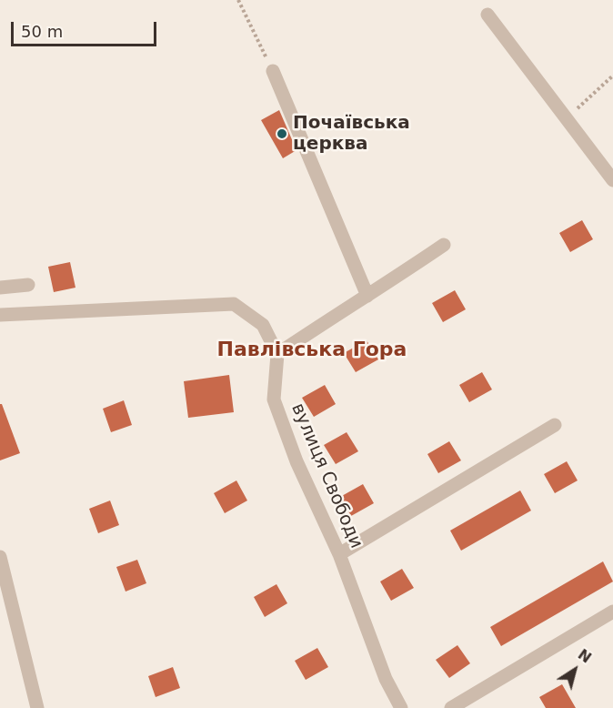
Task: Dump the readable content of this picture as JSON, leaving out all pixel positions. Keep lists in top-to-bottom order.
{
  "streets": {
    "street": ["вулиця Свободи"]
  },
  "districts": ["Павлівська Гора"],
  "places": ["Почаївська церква"],
  "scale_bar": "50 m",
  "north": "top right"
}
